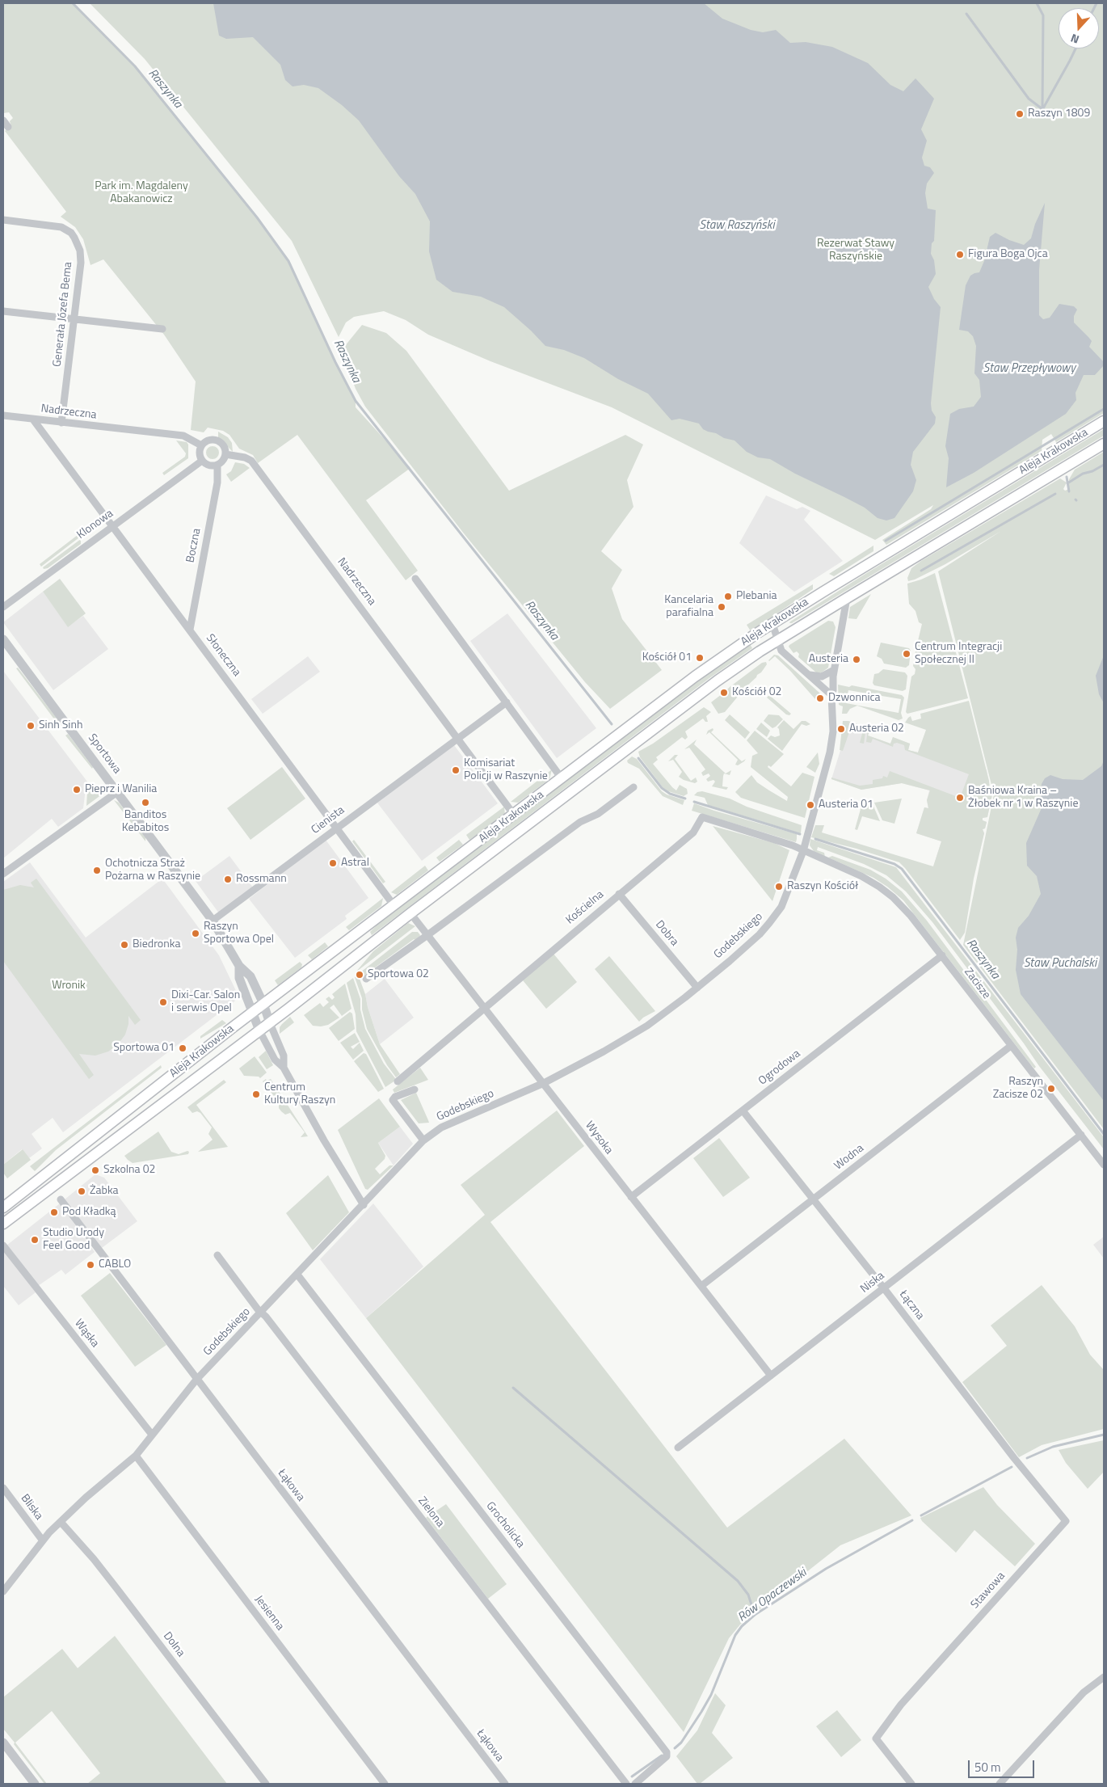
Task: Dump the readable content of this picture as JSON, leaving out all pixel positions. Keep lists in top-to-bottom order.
{
  "streets": {
    "main road": ["Aleja Krakowska"],
    "street": [
      "Generała Józefa Bema",
      "Nadrzeczna",
      "Klonowa",
      "Boczna",
      "Słoneczna",
      "Sportowa",
      "Cienista",
      "Kościelna",
      "Dobra",
      "Godebskiego",
      "Zacisze",
      "Ogrodowa",
      "Wysoka",
      "Wodna",
      "Niska",
      "Łączna",
      "Wąska",
      "Łąkowa",
      "Bliska",
      "Zielona",
      "Grocholicka",
      "Stawowa",
      "Jesienna",
      "Dolna"
    ]
  },
  "crossings": [
    ["Generała Józefa Bema", "Nadrzeczna"],
    ["Nadrzeczna", "Aleja Krakowska"],
    ["Nadrzeczna", "Klonowa"],
    ["Nadrzeczna", "Boczna"],
    ["Nadrzeczna", "Słoneczna"],
    ["Nadrzeczna", "Cienista"],
    ["Aleja Krakowska", "Słoneczna"],
    ["Aleja Krakowska", "Sportowa"],
    ["Aleja Krakowska", "Godebskiego"],
    ["Aleja Krakowska", "Wysoka"],
    ["Klonowa", "Boczna"],
    ["Klonowa", "Słoneczna"],
    ["Boczna", "Słoneczna"],
    ["Słoneczna", "Cienista"],
    ["Sportowa", "Cienista"],
    ["Kościelna", "Dobra"],
    ["Kościelna", "Godebskiego"],
    ["Kościelna", "Zacisze"],
    ["Kościelna", "Wysoka"],
    ["Dobra", "Godebskiego"],
    ["Godebskiego", "Zacisze"],
    ["Godebskiego", "Wysoka"],
    ["Godebskiego", "Wąska"],
    ["Godebskiego", "Łąkowa"],
    ["Godebskiego", "Bliska"],
    ["Godebskiego", "Zielona"],
    ["Godebskiego", "Grocholicka"],
    ["Godebskiego", "Jesienna"],
    ["Godebskiego", "Dolna"],
    ["Zacisze", "Ogrodowa"],
    ["Zacisze", "Wodna"],
    ["Zacisze", "Niska"],
    ["Ogrodowa", "Wysoka"],
    ["Ogrodowa", "Łączna"],
    ["Wysoka", "Wodna"],
    ["Wysoka", "Niska"],
    ["Wodna", "Łączna"],
    ["Niska", "Łączna"],
    ["Łączna", "Stawowa"]
  ],
  "water": [
    "Raszynka",
    "Staw Raszyński",
    "Staw Przepływowy",
    "Staw Puchalski",
    "Rów Opaczewski"
  ],
  "parks": ["Park im. Magdaleny Abakanowicz", "Rezerwat Stawy Raszyńskie", "Wronik"],
  "places": [
    "Raszyn 1809",
    "Figura Boga Ojca",
    "Plebania",
    "Kancelaria parafialna",
    "Centrum Integracji Społecznej II",
    "Kościół 01",
    "Austeria",
    "Kościół 02",
    "Dzwonnica",
    "Sinh Sinh",
    "Austeria 02",
    "Komisariat Policji w Raszynie",
    "Pieprz i Wanilia",
    "Baśniowa Kraina – Żłobek nr 1 w Raszynie",
    "Banditos Kebabitos",
    "Austeria 01",
    "Astral",
    "Ochotnicza Straż Pożarna w Raszynie",
    "Rossmann",
    "Raszyn Kościół",
    "Raszyn Sportowa Opel",
    "Biedronka",
    "Sportowa 02",
    "Dixi-Car. Salon i serwis Opel",
    "Sportowa 01",
    "Raszyn Zacisze 02",
    "Centrum Kultury Raszyn",
    "Szkolna 02",
    "Żabka",
    "Pod Kładką",
    "Studio Urody Feel Good",
    "CABLO"
  ],
  "scale_bar": "50 m",
  "north": "bottom"
}
